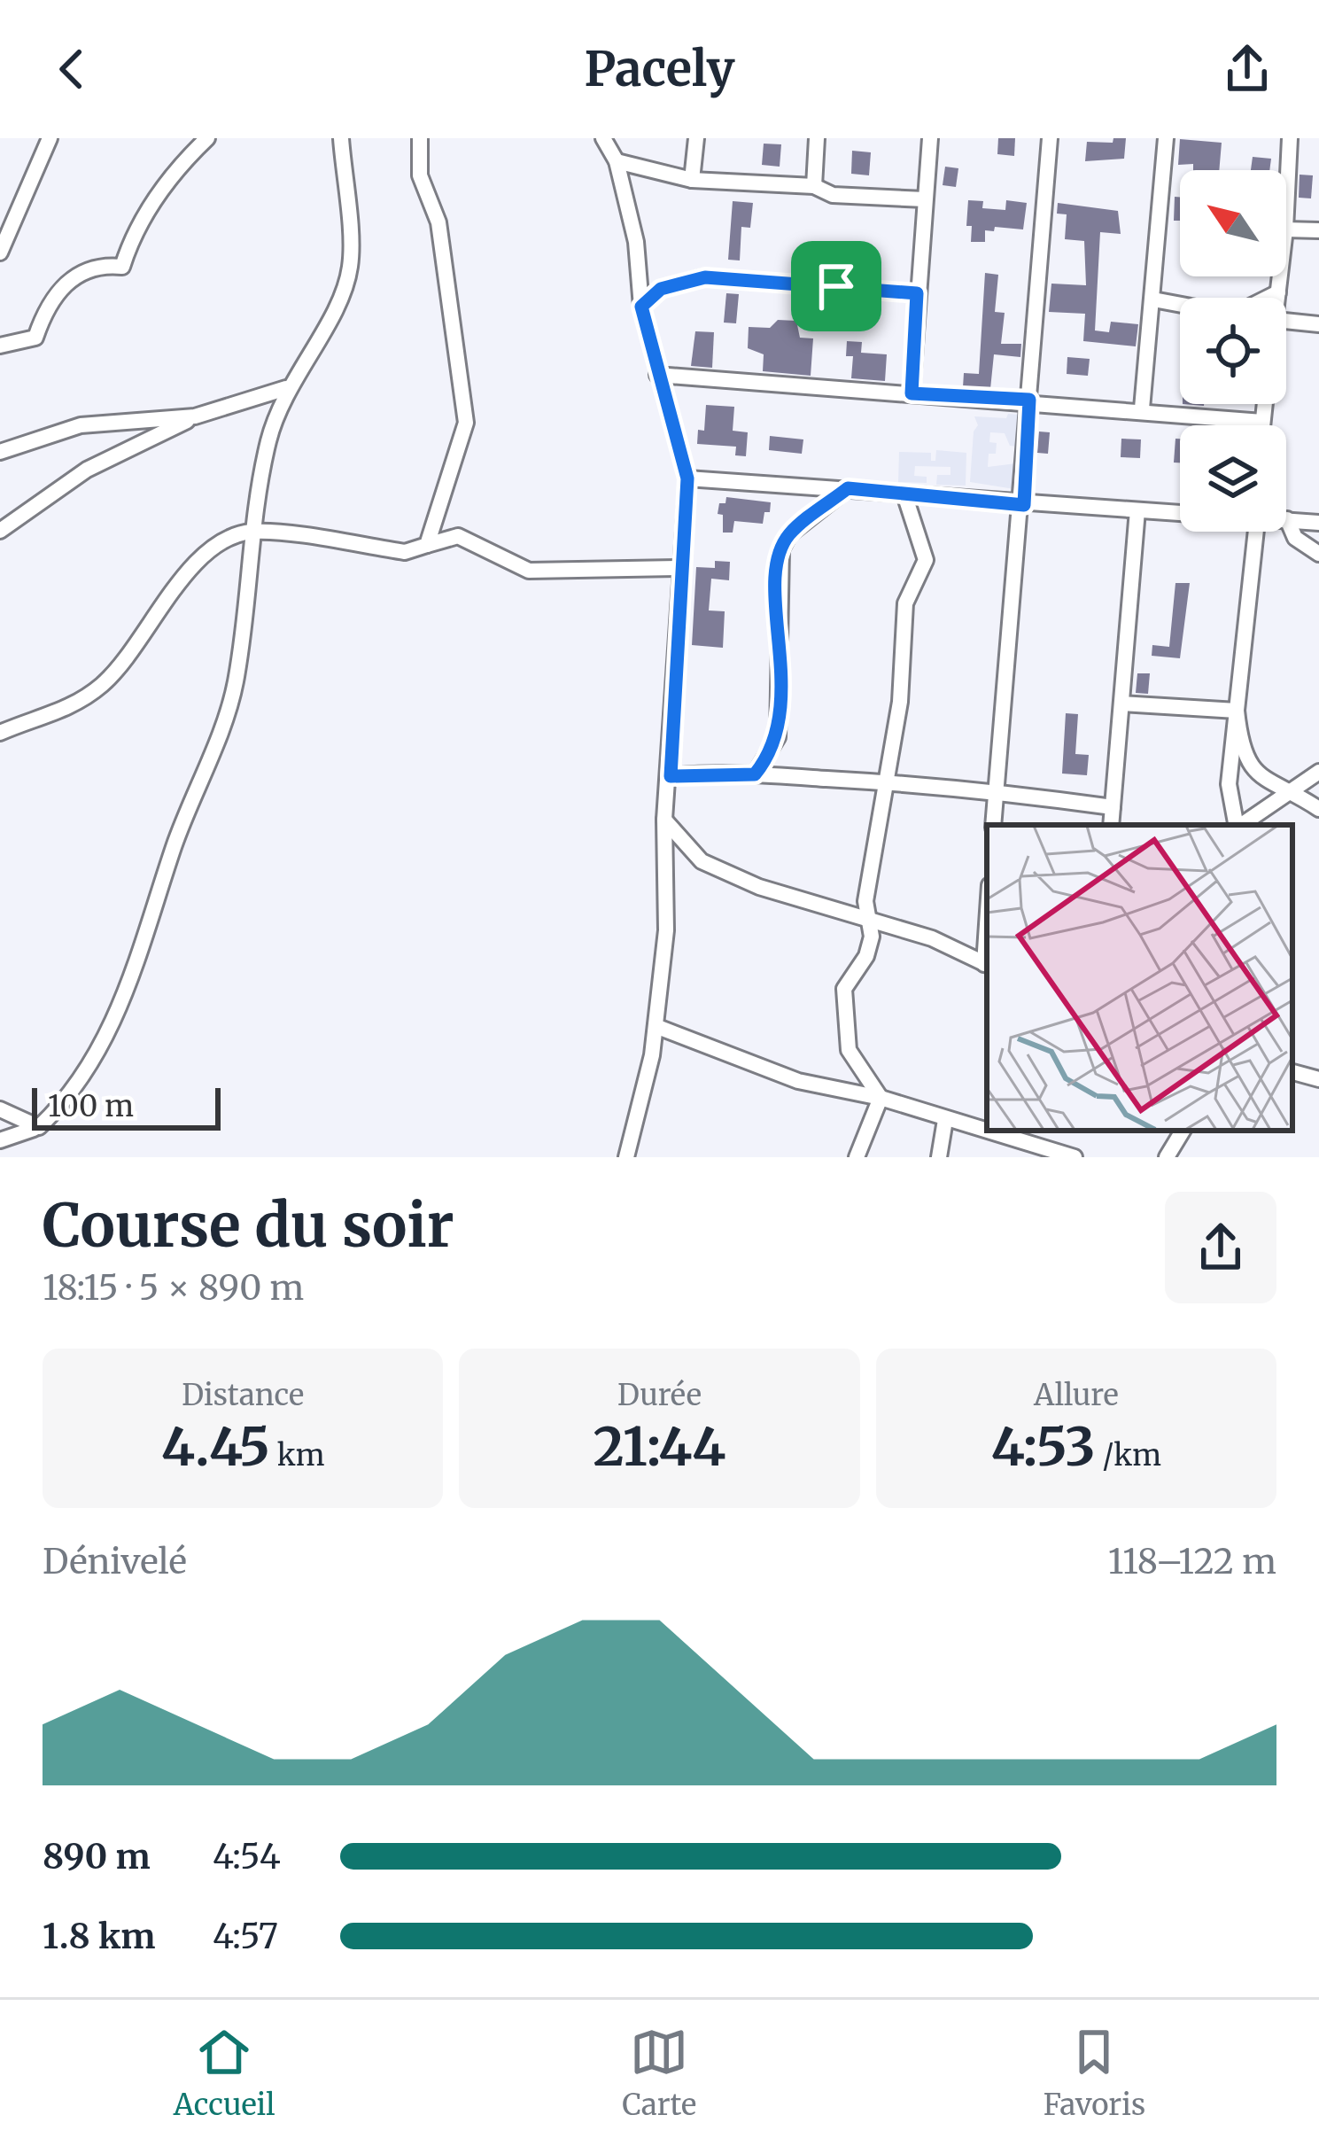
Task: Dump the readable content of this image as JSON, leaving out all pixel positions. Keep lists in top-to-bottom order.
{
  "scale_bar": "100 m",
  "north": "top left",
  "page": {
    "header": "Pacely",
    "scale": "100 m",
    "heading": ["Course du soir", "18:15 · 5 × 890 m"],
    "stats": [
      ["Distance", "4.45 km"],
      ["Durée", "21:44"],
      ["Allure", "4:53 /km"]
    ],
    "chart": ["Dénivelé", "118–122 m"],
    "list": [
      {
        "name": "890 m",
        "note": "4:54"
      },
      {
        "name": "1.8 km",
        "note": "4:57"
      }
    ],
    "tabs": ["Accueil", "Carte", "Favoris"]
  }
}
